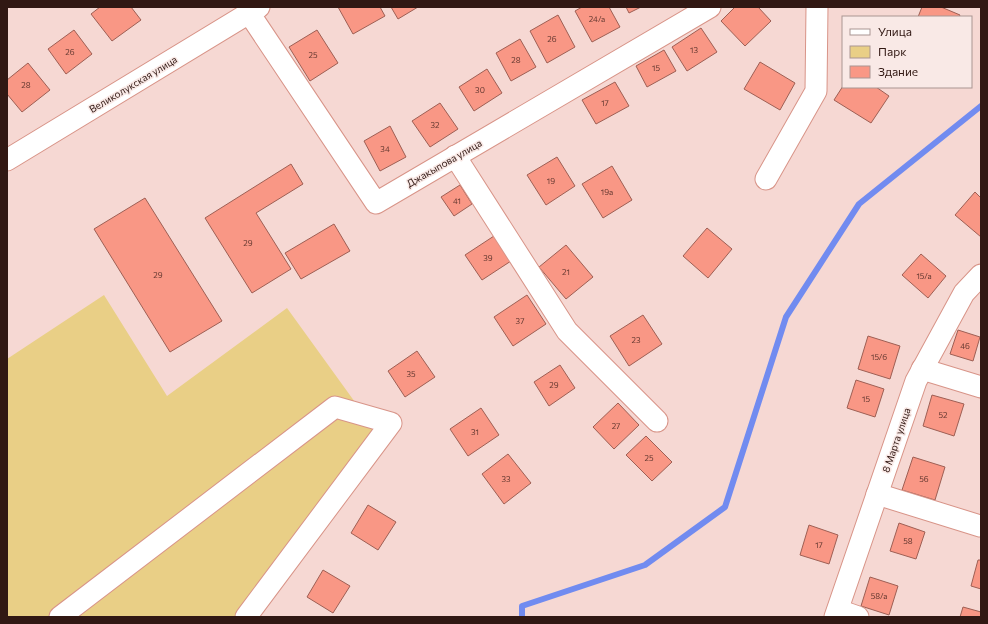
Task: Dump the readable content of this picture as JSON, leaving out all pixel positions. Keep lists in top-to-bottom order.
{
  "streets": {
    "street": ["Великолукская улица", "Джакыпова улица", "8 Марта улица"]
  },
  "crossings": [
    ["Великолукская улица", "Джакыпова улица"]
  ],
  "house_numbers": [
    "24/а",
    "26",
    "13",
    "26",
    "25",
    "28",
    "15",
    "28",
    "30",
    "17",
    "32",
    "34",
    "19",
    "19а",
    "41",
    "29",
    "39",
    "21",
    "29",
    "15/а",
    "37",
    "23",
    "46",
    "15/б",
    "35",
    "29",
    "15",
    "52",
    "27",
    "31",
    "25",
    "33",
    "56",
    "58",
    "17",
    "58/а"
  ],
  "legend": ["Улица", "Парк", "Здание"]
}
